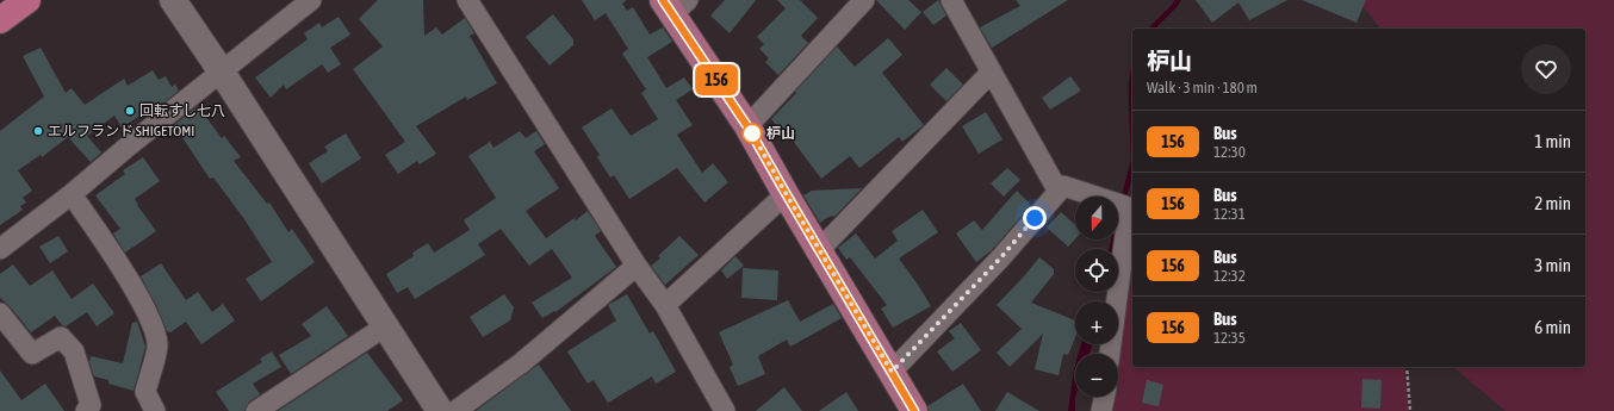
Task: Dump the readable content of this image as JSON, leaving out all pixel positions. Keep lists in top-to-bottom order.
{
  "places": ["回転すし七八", "エルフランド SHIGETOMI", "枦山"],
  "lines": ["bus line 156"],
  "north": "bottom",
  "page": {
    "on_map": "156",
    "heading": ["枦山", "Walk · 3 min · 180 m"],
    "list": [
      {
        "mark": "156",
        "name": "Bus",
        "note": "12:30",
        "value": "1 min"
      },
      {
        "mark": "156",
        "name": "Bus",
        "note": "12:31",
        "value": "2 min"
      },
      {
        "mark": "156",
        "name": "Bus",
        "note": "12:32",
        "value": "3 min"
      },
      {
        "mark": "156",
        "name": "Bus",
        "note": "12:35",
        "value": "6 min"
      }
    ],
    "map_buttons": ["+", "−"]
  }
}
